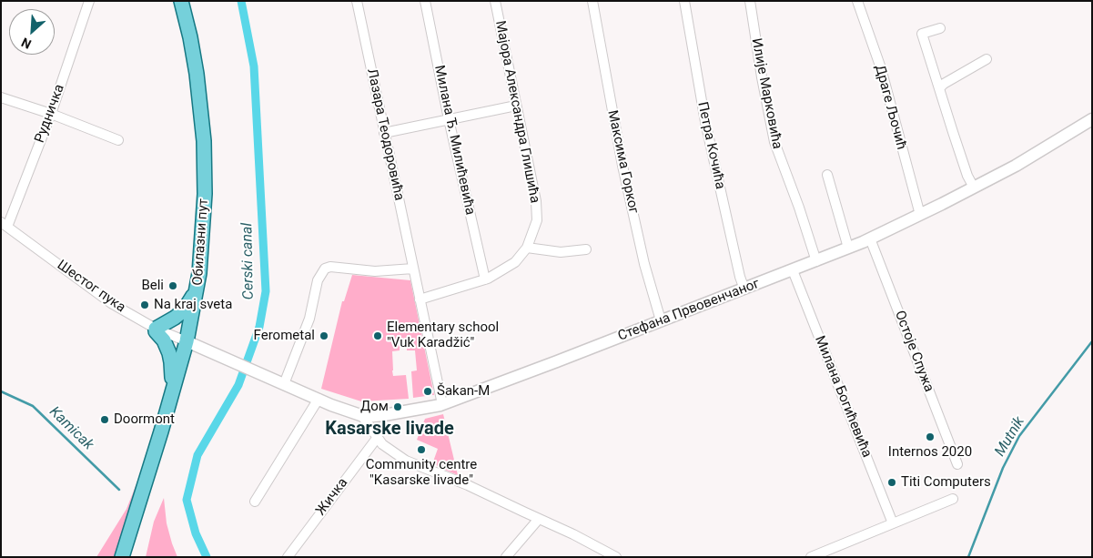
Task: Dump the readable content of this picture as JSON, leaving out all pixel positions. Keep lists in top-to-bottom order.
{
  "streets": {
    "main road": ["Обилазни пут"],
    "street": [
      "Илије Марковића",
      "Драге Љочић",
      "Мајора Александра Глишића",
      "Рудничка",
      "Лазара Теодоровића",
      "Милана Ђ. Милићевића",
      "Петра Кочића",
      "Максима Горког",
      "Шестог пука",
      "Стефана Првовенчаног",
      "Остоје Спужа",
      "Милана Богићевића",
      "Жичка"
    ]
  },
  "crossings": [
    ["Илије Марковића", "Стефана Првовенчаног"],
    ["Драге Љочић", "Стефана Првовенчаног"],
    ["Рудничка", "Шестог пука"],
    ["Лазара Теодоровића", "Стефана Првовенчаног"],
    ["Петра Кочића", "Стефана Првовенчаног"],
    ["Максима Горког", "Стефана Првовенчаног"],
    ["Обилазни пут", "Шестог пука"],
    ["Обилазни пут", "Стефана Првовенчаног"],
    ["Шестог пука", "Стефана Првовенчаног"],
    ["Стефана Првовенчаног", "Остоје Спужа"],
    ["Стефана Првовенчаног", "Милана Богићевића"]
  ],
  "districts": ["Kasarske livade"],
  "water": ["Cerski canal", "Kamicak", "Mutnik"],
  "places": [
    "Beli",
    "Na kraj sveta",
    "Ferometal",
    "Elementary school \"Vuk Karadžić\"",
    "Šakan-M",
    "Дом",
    "Doormont",
    "Internos 2020",
    "Community centre \"Kasarske livade\"",
    "Titi Computers"
  ],
  "north": "bottom left"
}
